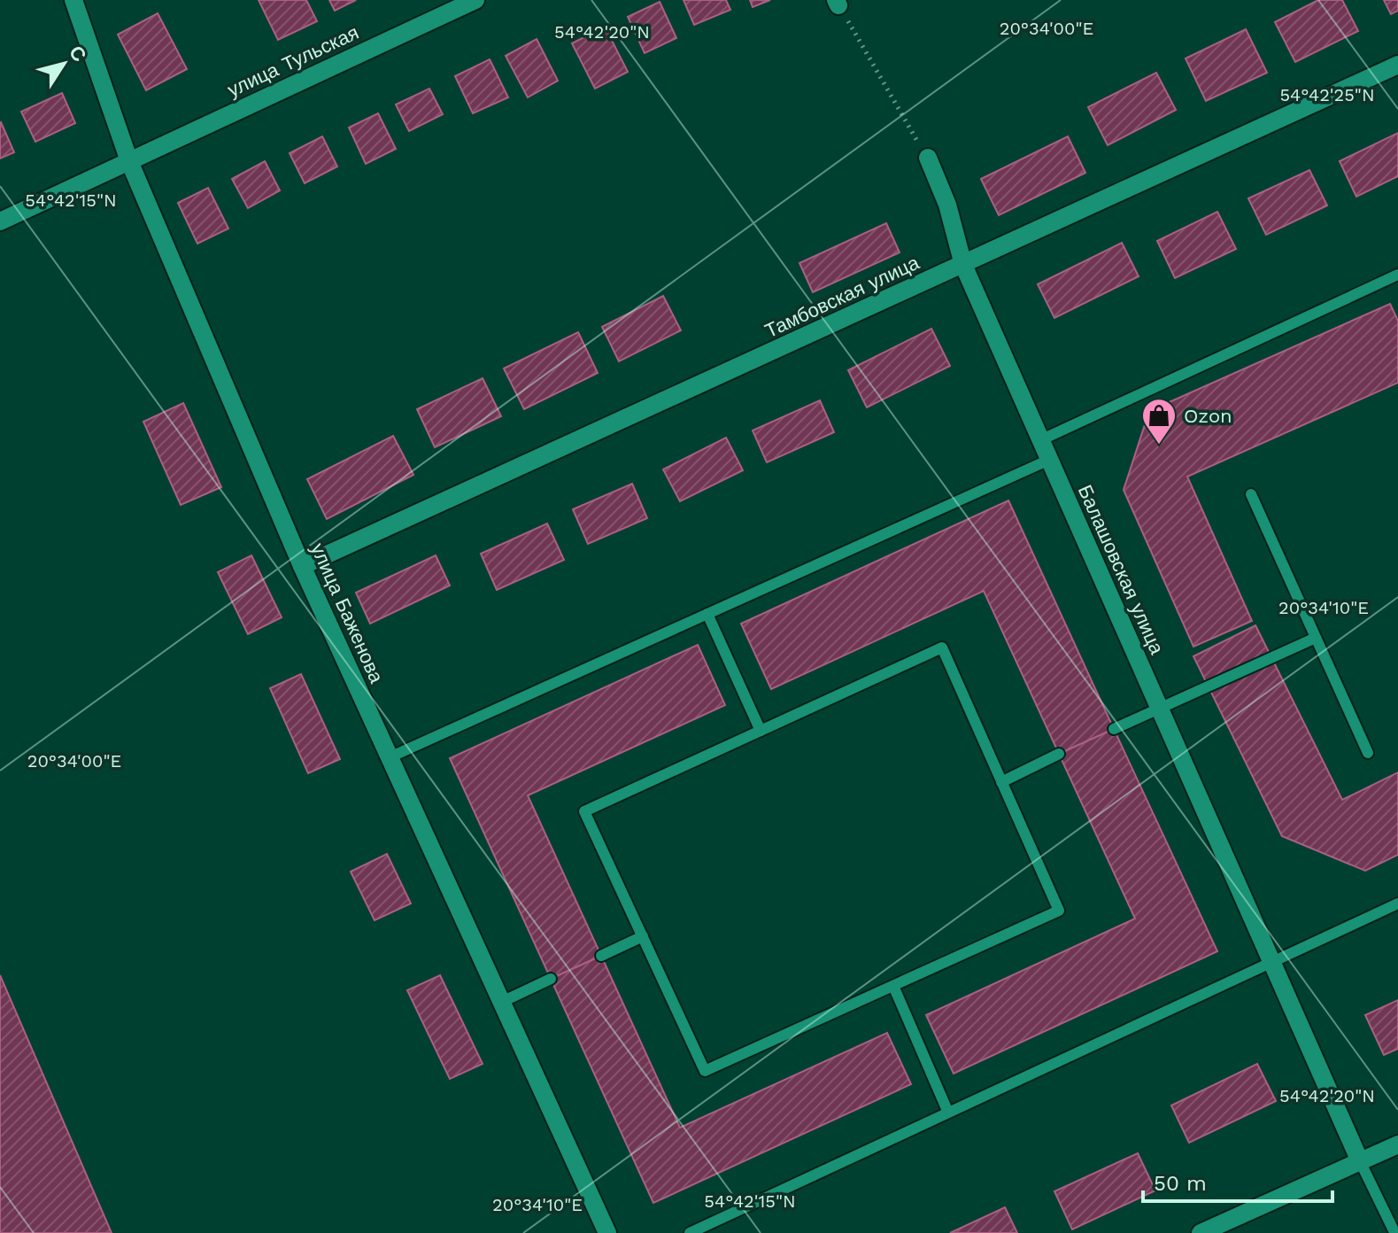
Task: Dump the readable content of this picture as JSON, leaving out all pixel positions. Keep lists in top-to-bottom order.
{
  "streets": {
    "street": [
      "улица Тульская",
      "Тамбовская улица",
      "Балашовская улица",
      "улица Баженова"
    ]
  },
  "crossings": [
    ["улица Тульская", "улица Баженова"],
    ["Тамбовская улица", "Балашовская улица"],
    ["Тамбовская улица", "улица Баженова"]
  ],
  "places": {
    "shop": ["Ozon"]
  },
  "scale_bar": "50 m",
  "north": "top right",
  "coordinates": [
    "20°34'00\"E",
    "54°42'20\"N",
    "54°42'25\"N",
    "54°42'15\"N",
    "20°34'10\"E"
  ]
}
